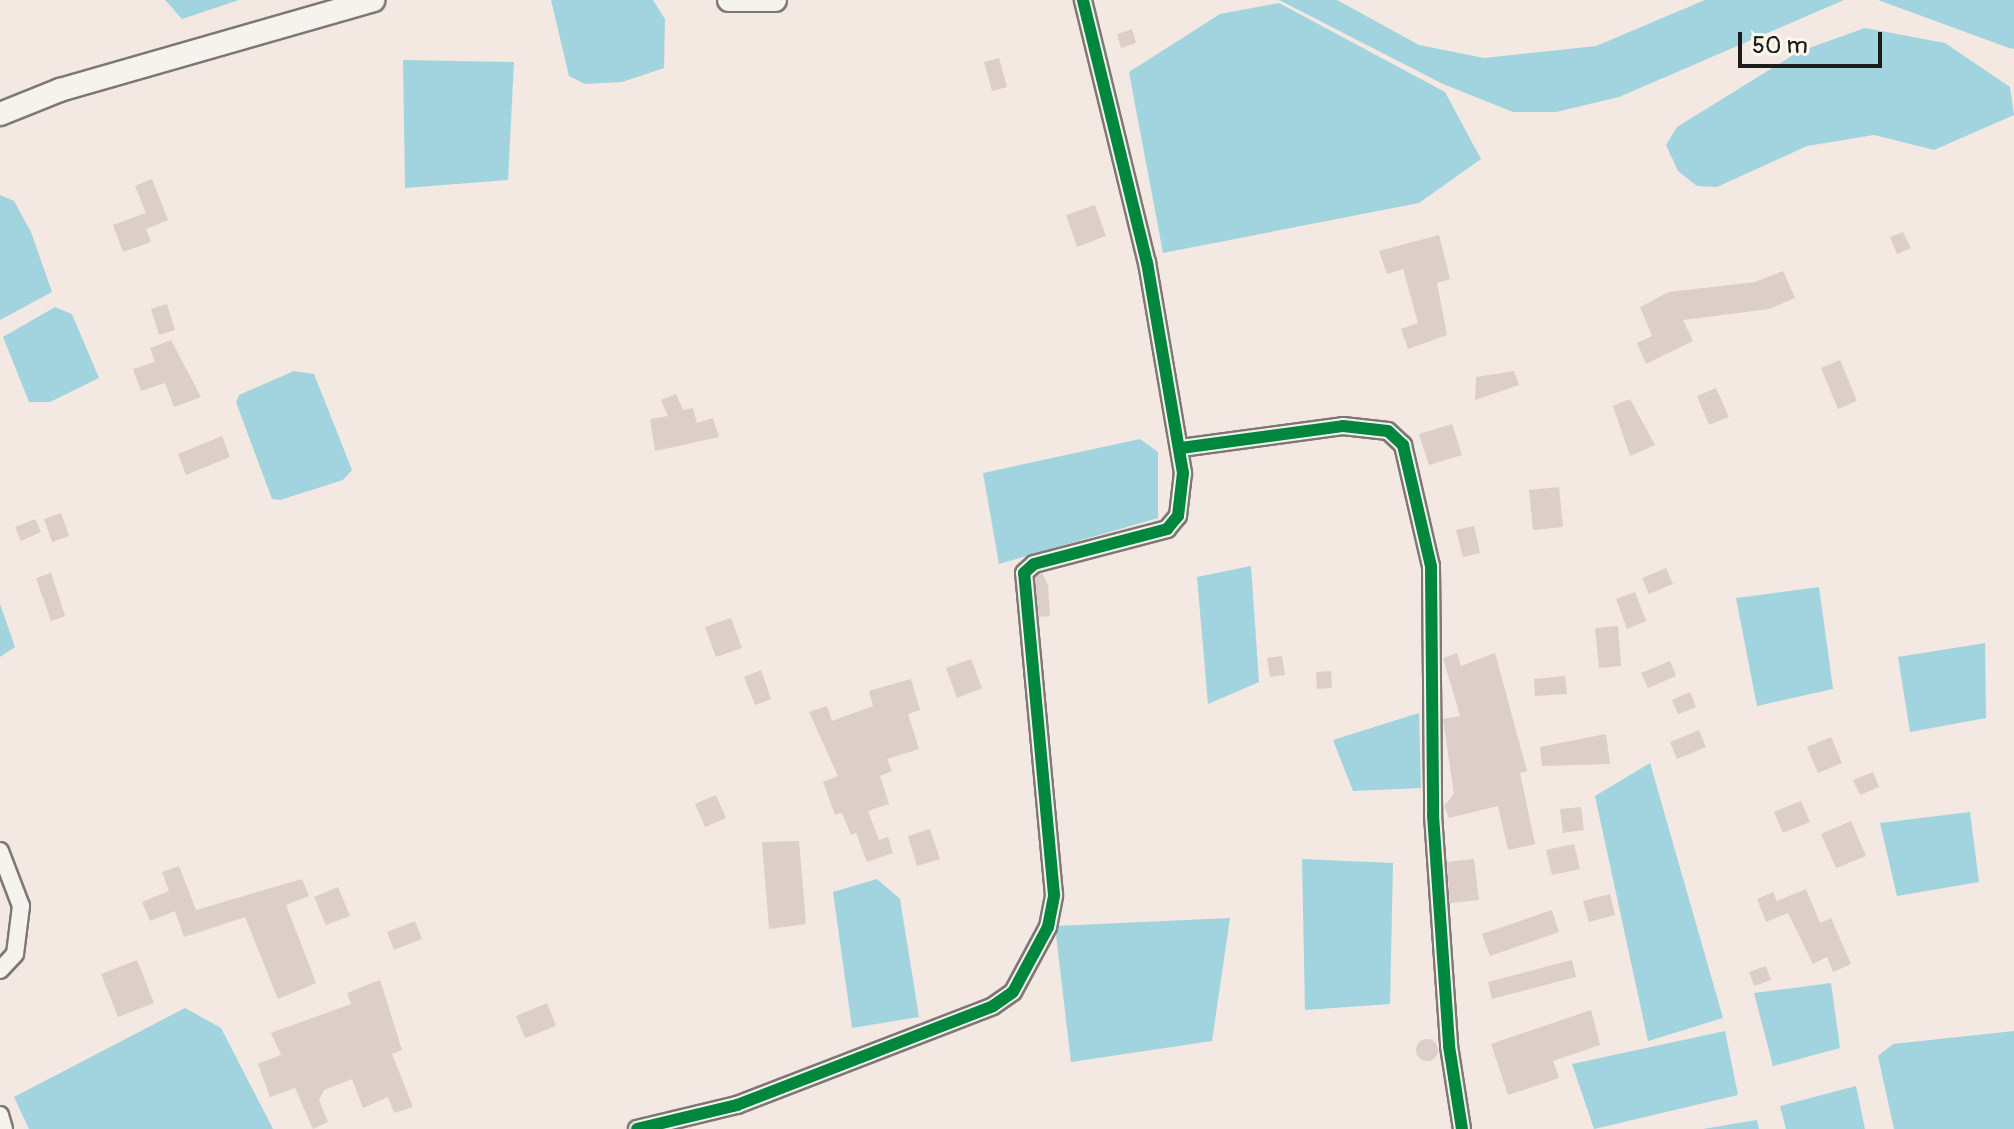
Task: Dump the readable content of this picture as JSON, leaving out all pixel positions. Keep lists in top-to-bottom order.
{
  "scale_bar": "50 m"
}
